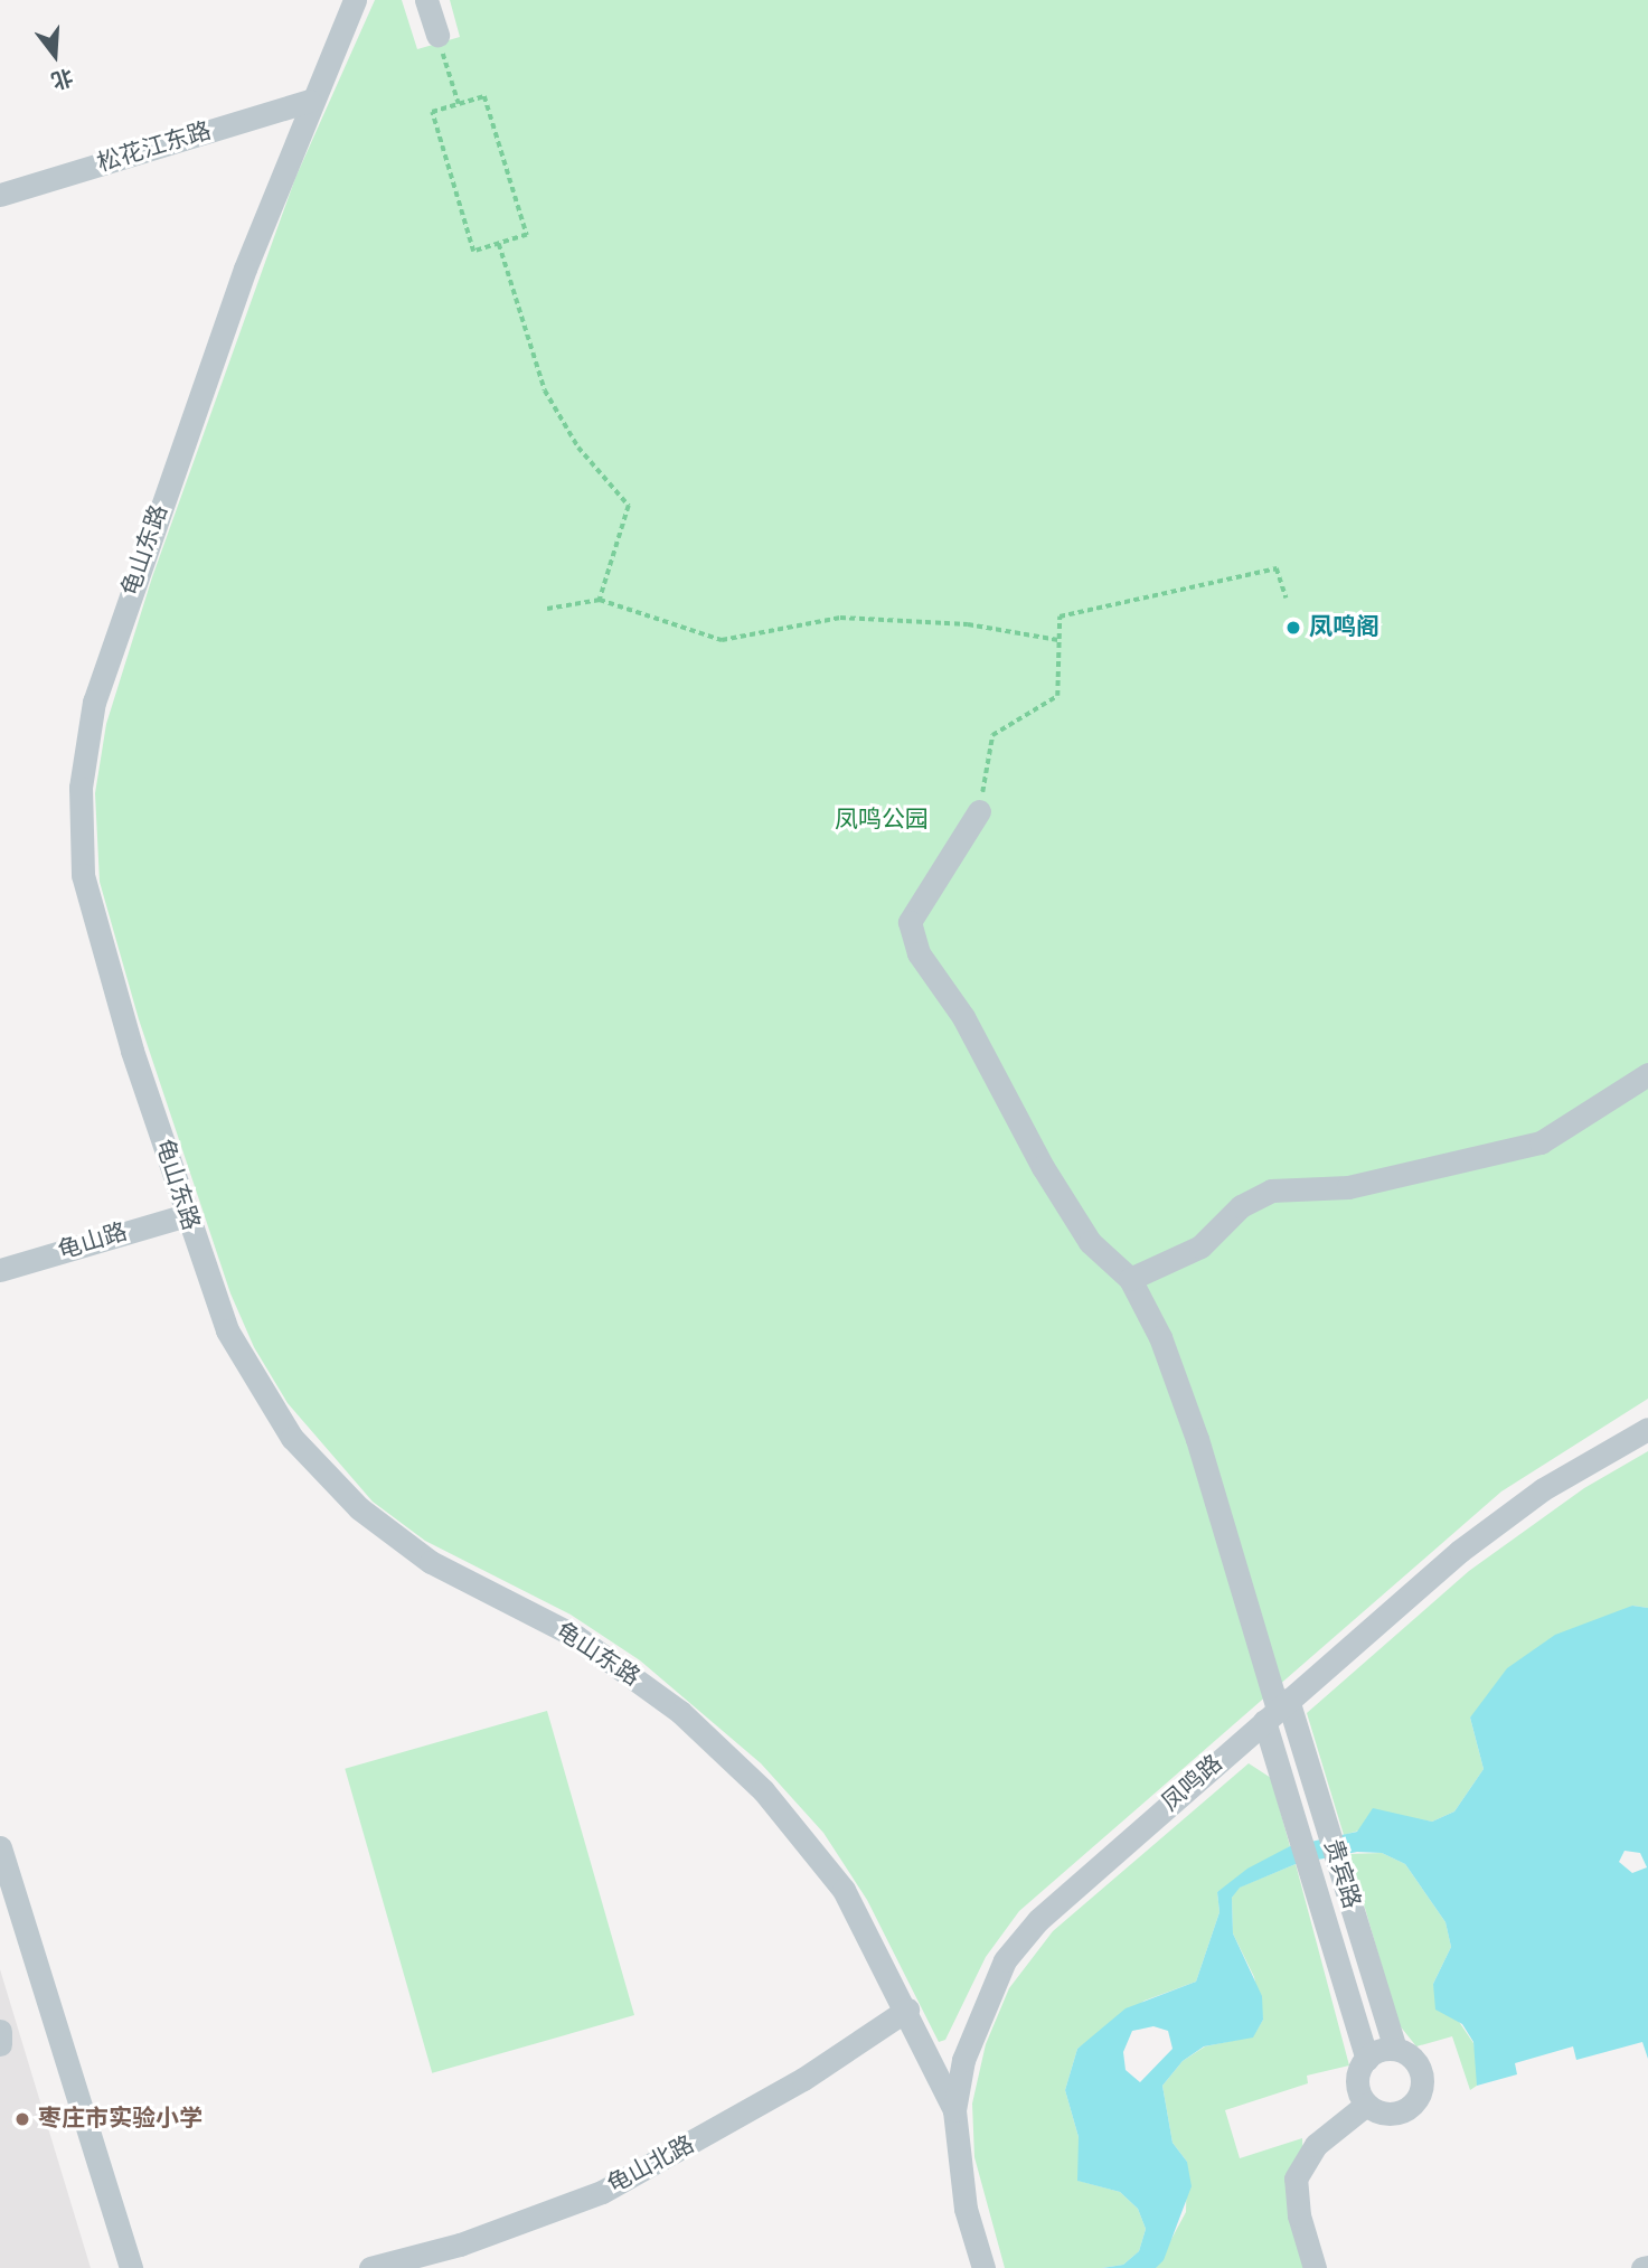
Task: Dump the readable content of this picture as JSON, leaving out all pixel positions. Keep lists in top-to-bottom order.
{
  "streets": {
    "street": [
      "松花江东路",
      "龟山东路",
      "龟山路",
      "凤鸣路",
      "贵宾路",
      "龟山北路"
    ]
  },
  "crossings": [
    ["松花江东路", "龟山东路"],
    ["龟山东路", "龟山路"],
    ["龟山东路", "凤鸣路"],
    ["龟山东路", "龟山北路"],
    ["凤鸣路", "贵宾路"]
  ],
  "parks": ["凤鸣公园"],
  "places": ["凤鸣阁", "枣庄市实验小学"],
  "north": "bottom"
}
